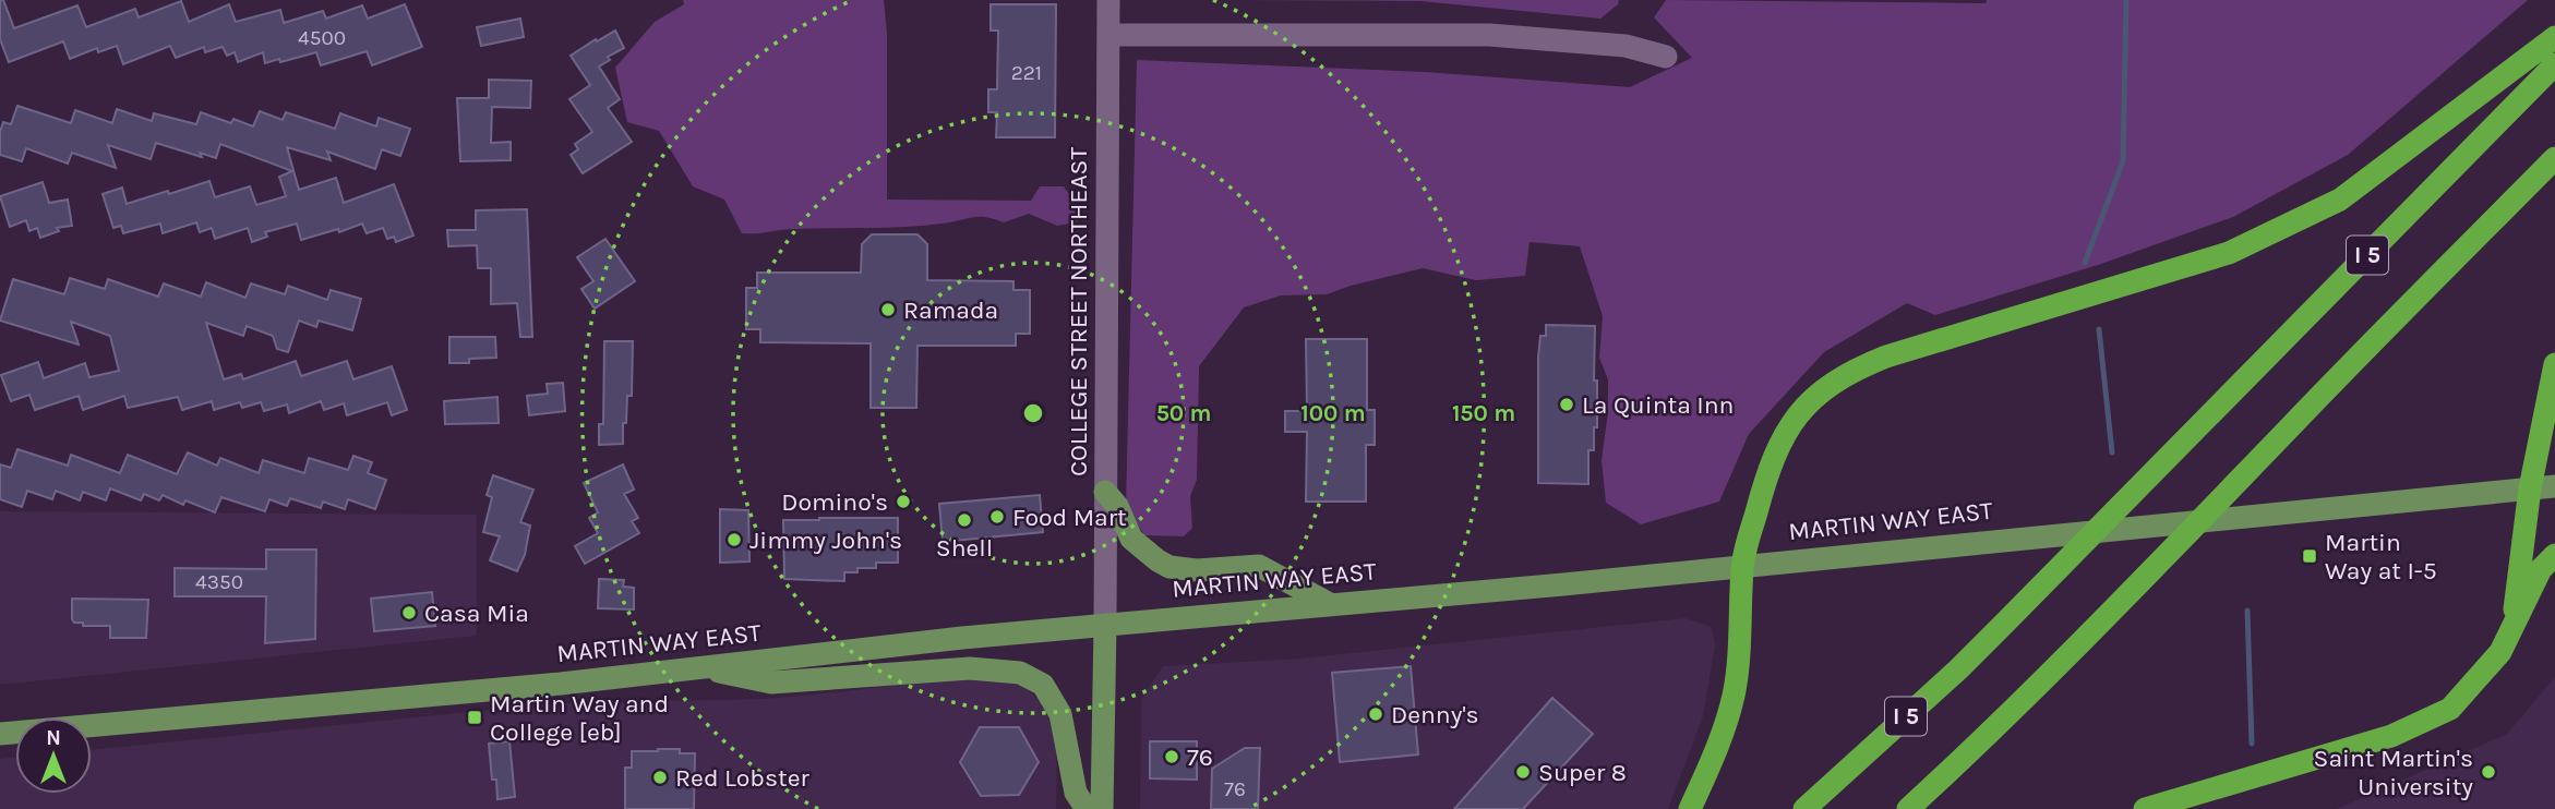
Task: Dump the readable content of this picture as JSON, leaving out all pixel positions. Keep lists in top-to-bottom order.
{
  "streets": {
    "highway": ["I 5"],
    "main road": ["MARTIN WAY EAST"],
    "street": ["COLLEGE STREET NORTHEAST"]
  },
  "crossings": [
    ["COLLEGE STREET NORTHEAST", "MARTIN WAY EAST"]
  ],
  "places": {
    "other": [
      "Ramada",
      "La Quinta Inn",
      "Domino's",
      "Food Mart",
      "Shell",
      "Jimmy John's",
      "Casa Mia",
      "Denny's",
      "76",
      "Super 8",
      "Saint Martin's University",
      "Red Lobster"
    ],
    "transit": ["Martin Way at I-5", "Martin Way and College [eb]"]
  },
  "house_numbers": [
    "4500",
    "221",
    "4350",
    "76"
  ],
  "north": "top",
  "rings": ["50 m", "100 m", "150 m"]
}
